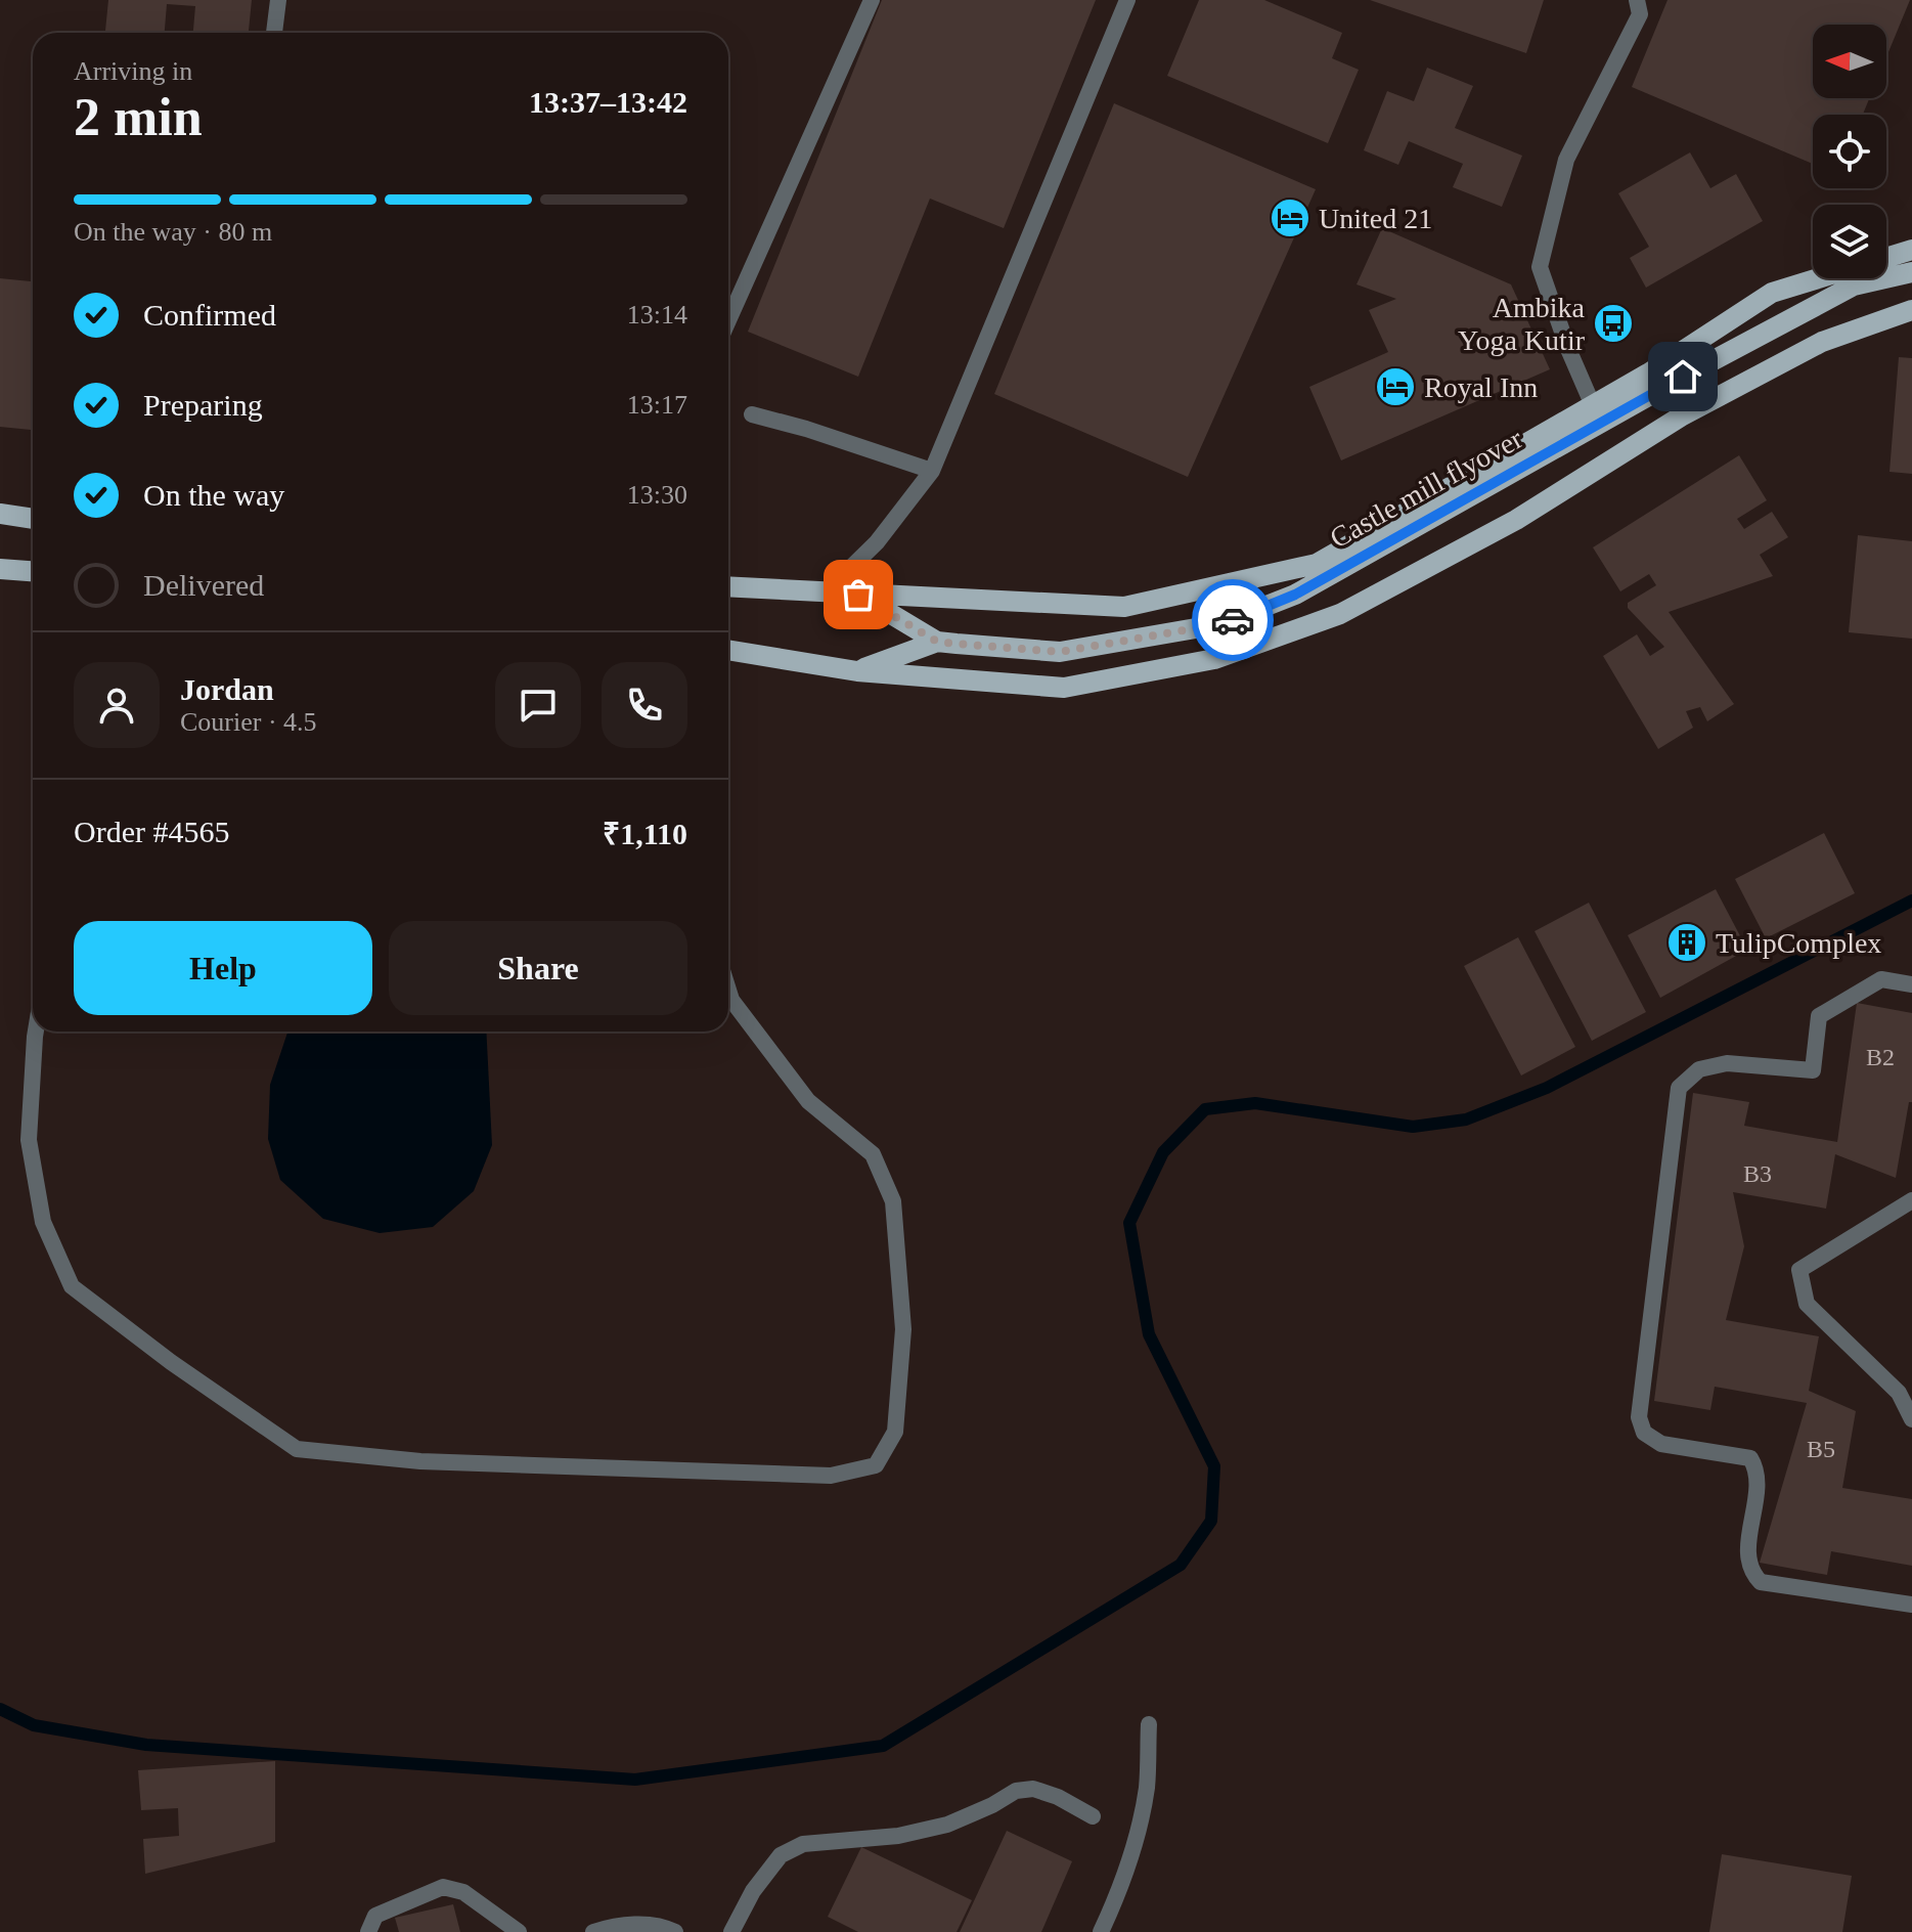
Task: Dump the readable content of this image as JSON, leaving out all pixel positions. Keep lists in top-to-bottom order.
{
  "streets": {
    "main road": ["Castle mill flyover"]
  },
  "places": {
    "hotel": ["United 21", "Royal Inn"],
    "bus stop": ["Ambika Yoga Kutir"],
    "building": ["TulipComplex"]
  },
  "house_numbers": ["B2", "B3", "B5"],
  "north": "left",
  "page": {
    "heading": ["2 min", "Arriving in", "13:37–13:42"],
    "panel": [
      "Jordan",
      "Courier · 4.5",
      "Order #4565",
      "₹1,110"
    ],
    "bar": "On the way · 80 m",
    "list": [
      ["Confirmed", "13:14"],
      ["Preparing", "13:17"],
      ["On the way", "13:30"],
      "Delivered"
    ],
    "buttons": ["Help", "Share"]
  }
}
